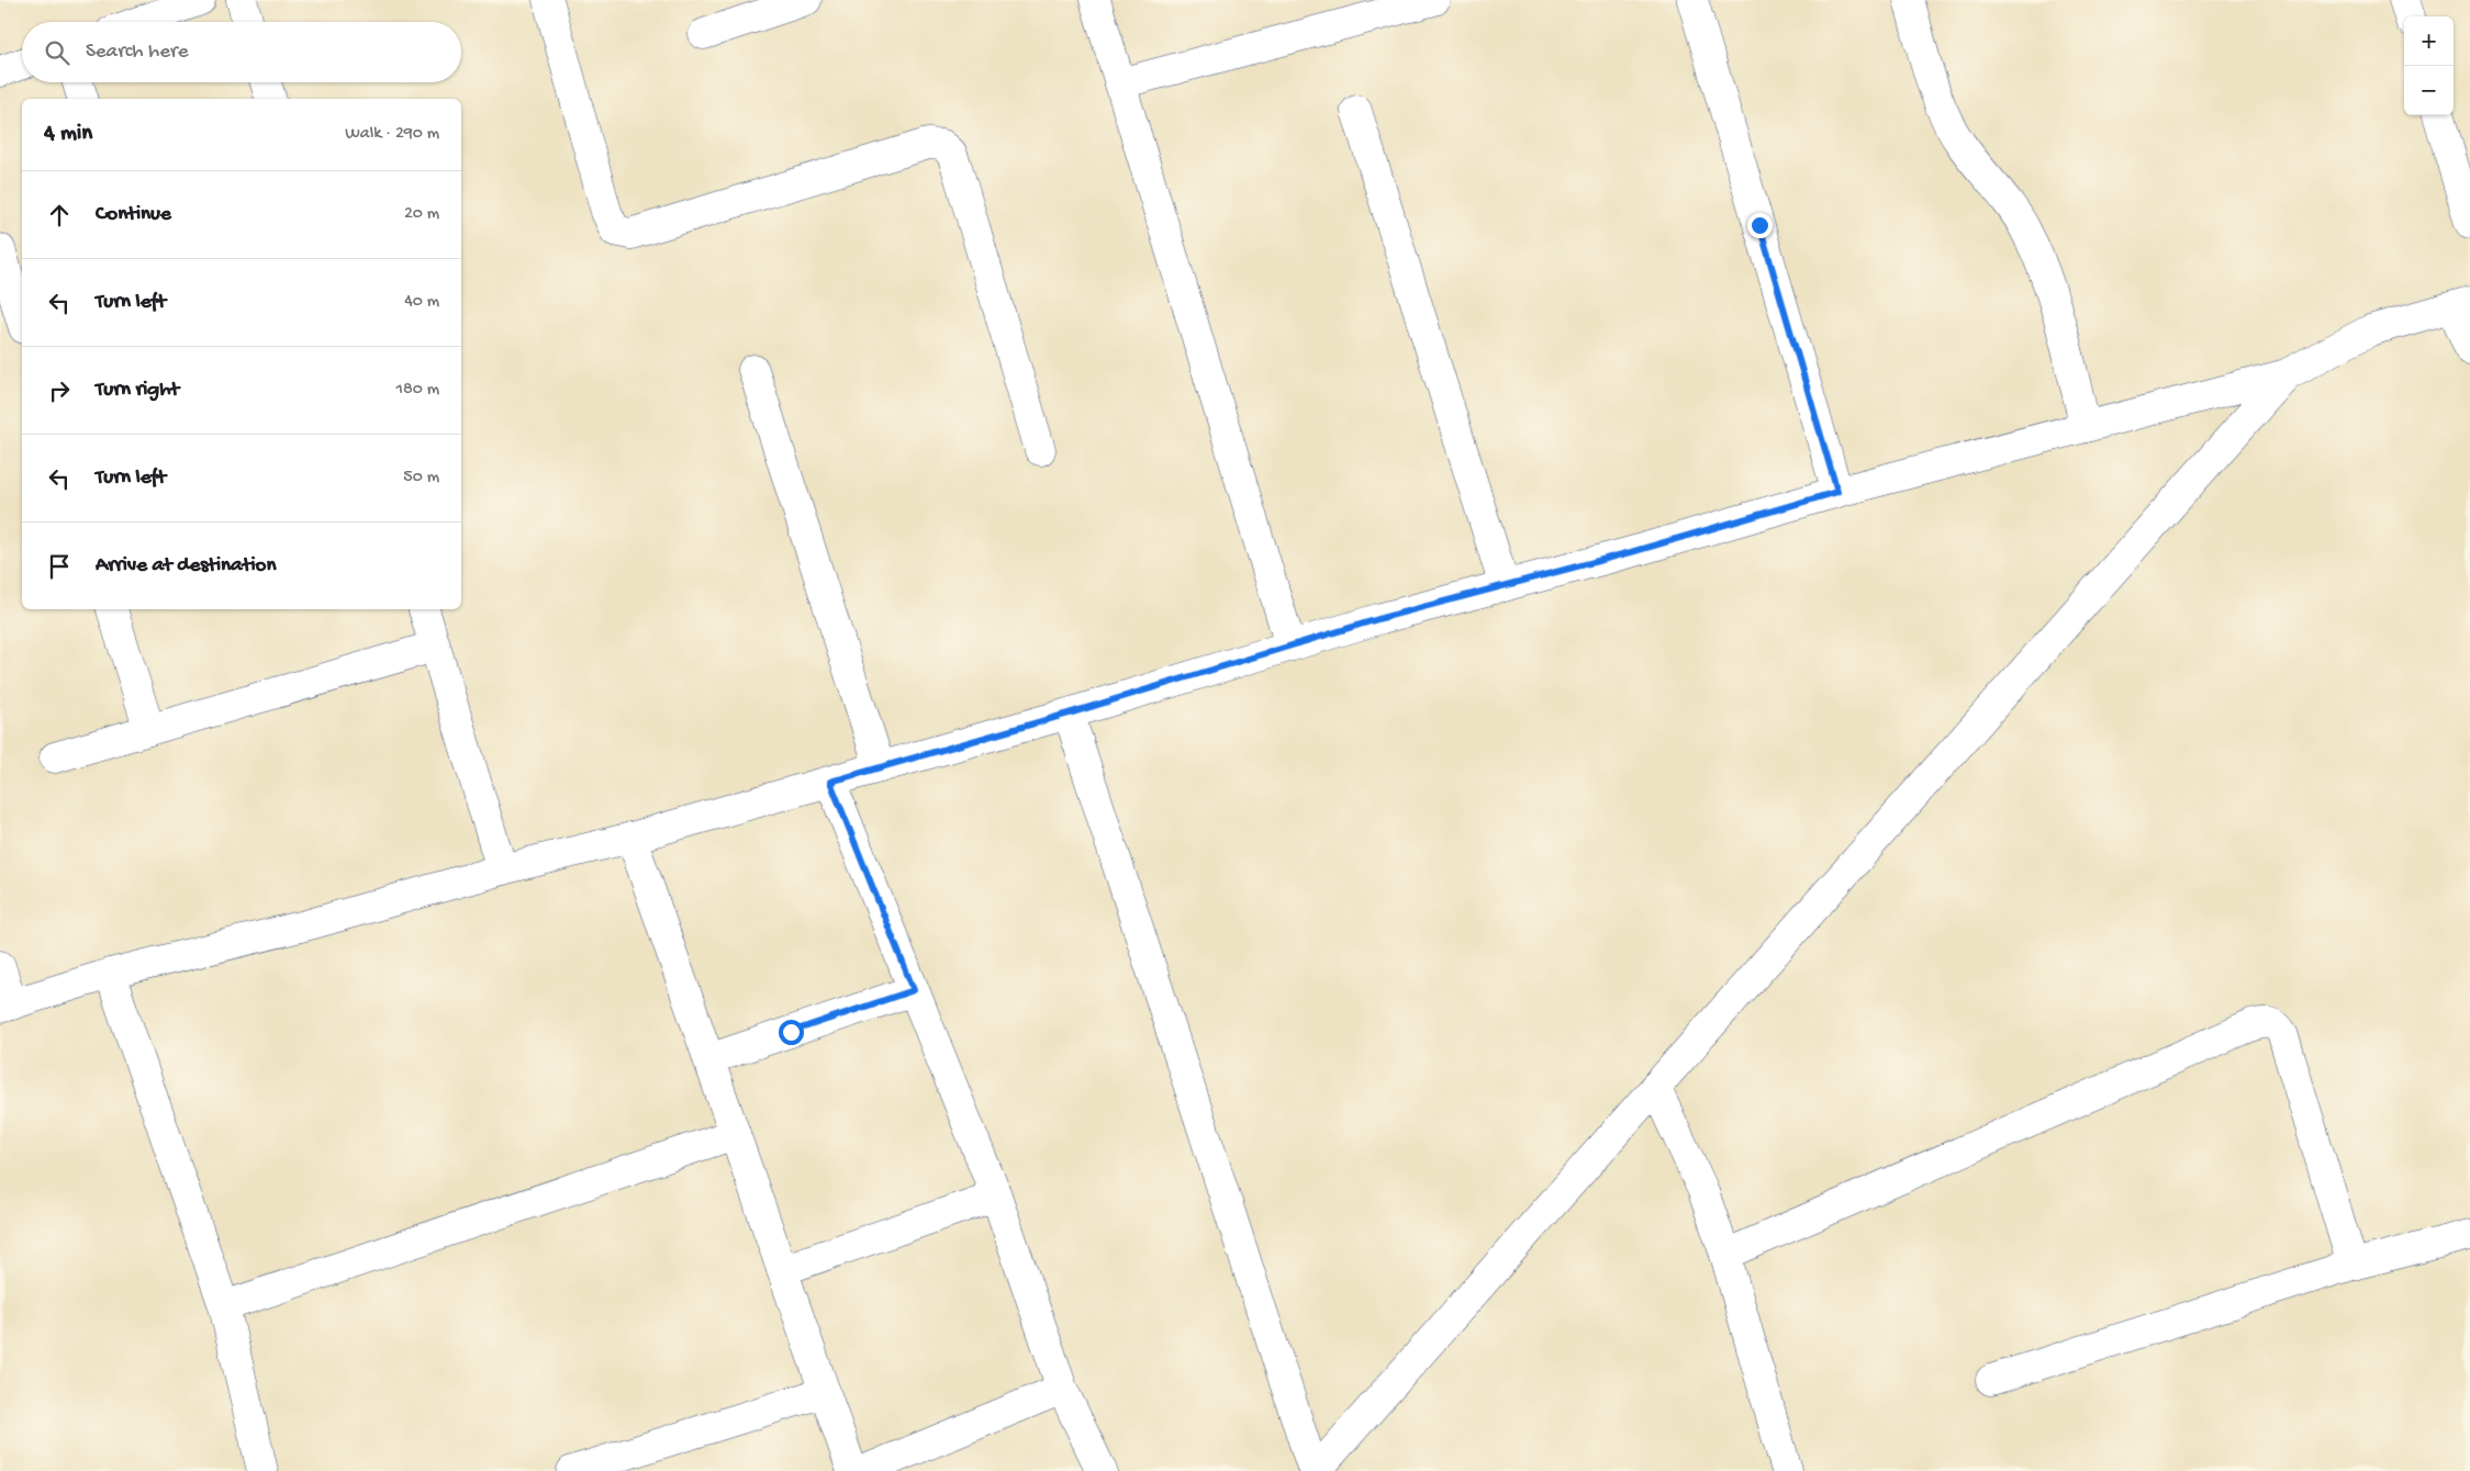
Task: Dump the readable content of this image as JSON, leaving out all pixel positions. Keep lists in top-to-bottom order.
{
  "page": {
    "map_buttons": ["+", "−"],
    "search": "Search here",
    "heading": ["4 min", "Walk · 290 m"],
    "list": [
      ["Continue", "20 m"],
      ["Turn left", "40 m"],
      ["Turn right", "180 m"],
      ["Turn left", "50 m"],
      "Arrive at destination"
    ]
  }
}
